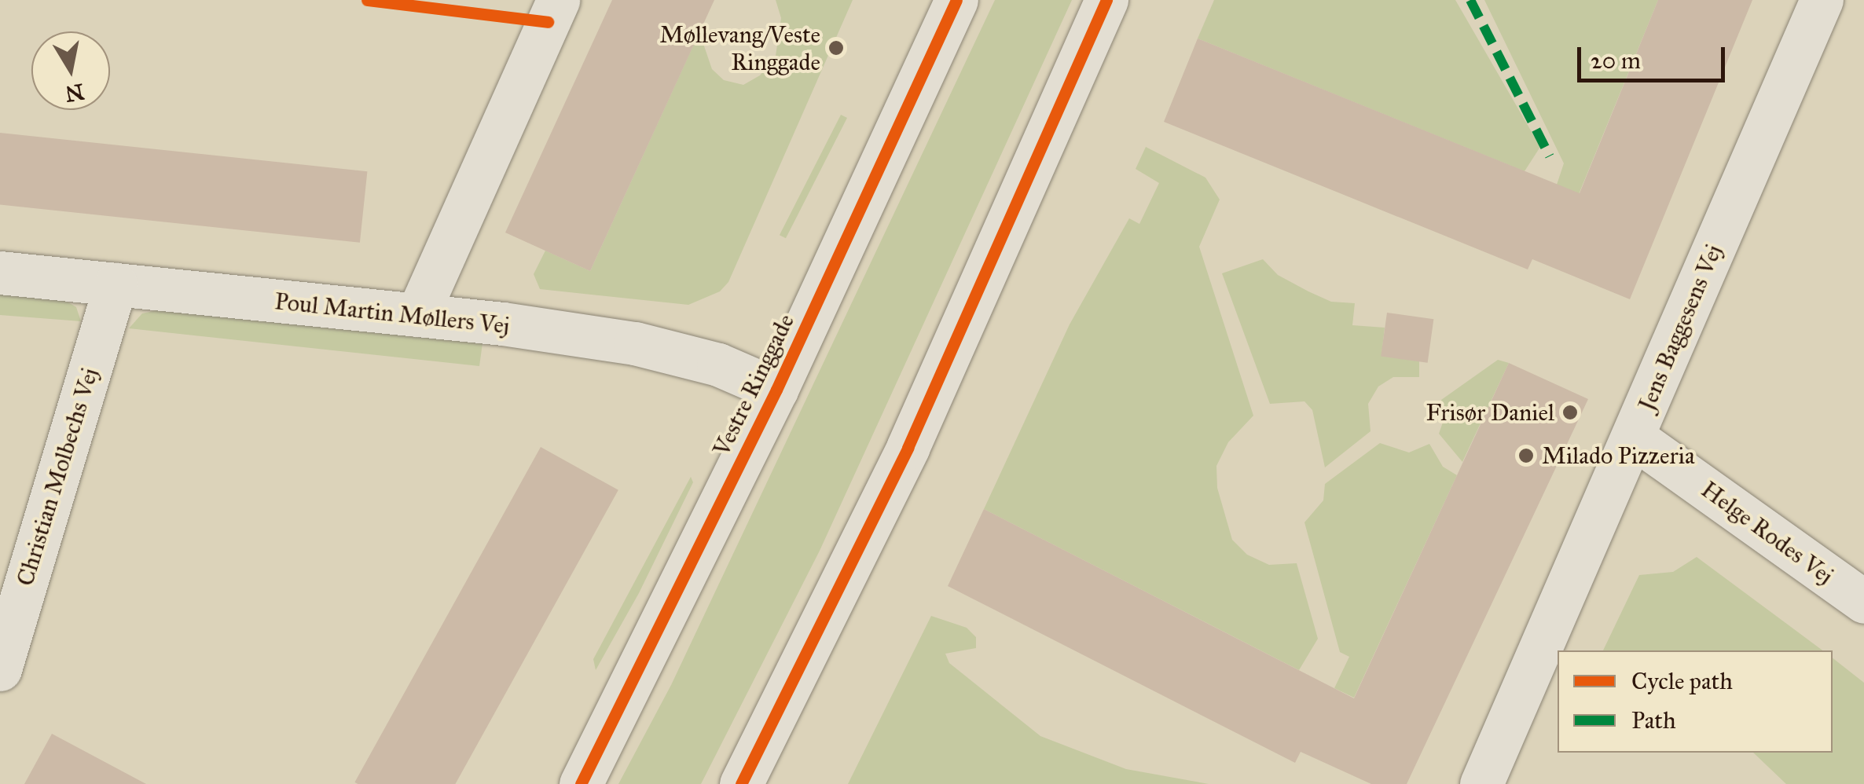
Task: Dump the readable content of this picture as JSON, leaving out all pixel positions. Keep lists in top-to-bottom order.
{
  "streets": {
    "street": [
      "Poul Martin Møllers Vej",
      "Jens Baggesens Vej",
      "Vestre Ringgade",
      "Christian Molbechs Vej",
      "Helge Rodes Vej"
    ]
  },
  "crossings": [
    ["Poul Martin Møllers Vej", "Vestre Ringgade"],
    ["Poul Martin Møllers Vej", "Christian Molbechs Vej"],
    ["Jens Baggesens Vej", "Helge Rodes Vej"]
  ],
  "places": ["Møllevang/Veste Ringgade", "Frisør Daniel", "Milado Pizzeria"],
  "legend": ["Cycle path", "Path"],
  "scale_bar": "20 m",
  "north": "bottom"
}
